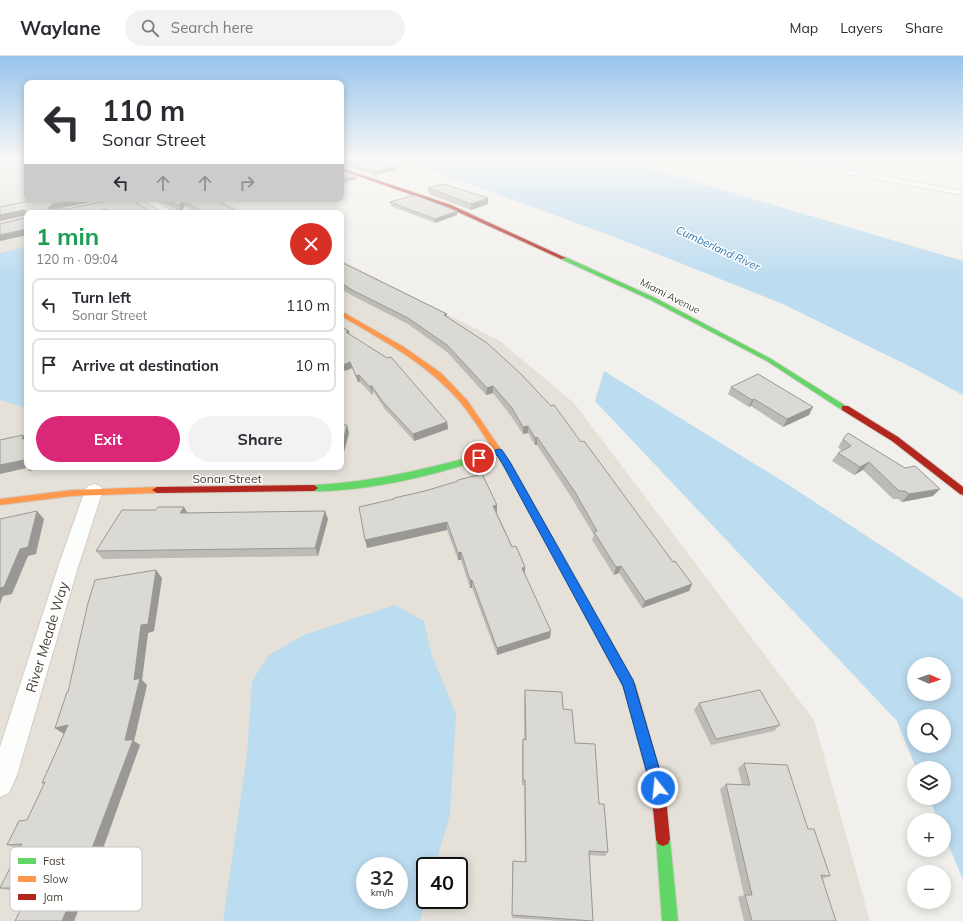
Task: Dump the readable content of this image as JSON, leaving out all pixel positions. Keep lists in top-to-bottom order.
{
  "streets": {
    "street": ["Miami Avenue", "Sonar Street", "River Meade Way"]
  },
  "crossings": [
    ["Sonar Street", "River Meade Way"]
  ],
  "water": ["Cumberland River"],
  "legend": ["Fast", "Slow", "Jam"],
  "north": "right",
  "page": {
    "header": "Waylane",
    "search": "Search here",
    "nav": ["Map", "Layers", "Share"],
    "turn": ["110 m", "Sonar Street"],
    "heading": ["1 min", "120 m · 09:04"],
    "list": [
      {
        "name": "Turn left",
        "note": "Sonar Street",
        "value": "110 m"
      },
      {
        "name": "Arrive at destination",
        "value": "10 m"
      }
    ],
    "buttons": ["Exit", "Share"],
    "map_buttons": ["+", "−"],
    "speed": "32 km/h",
    "limit": "40"
  }
}
